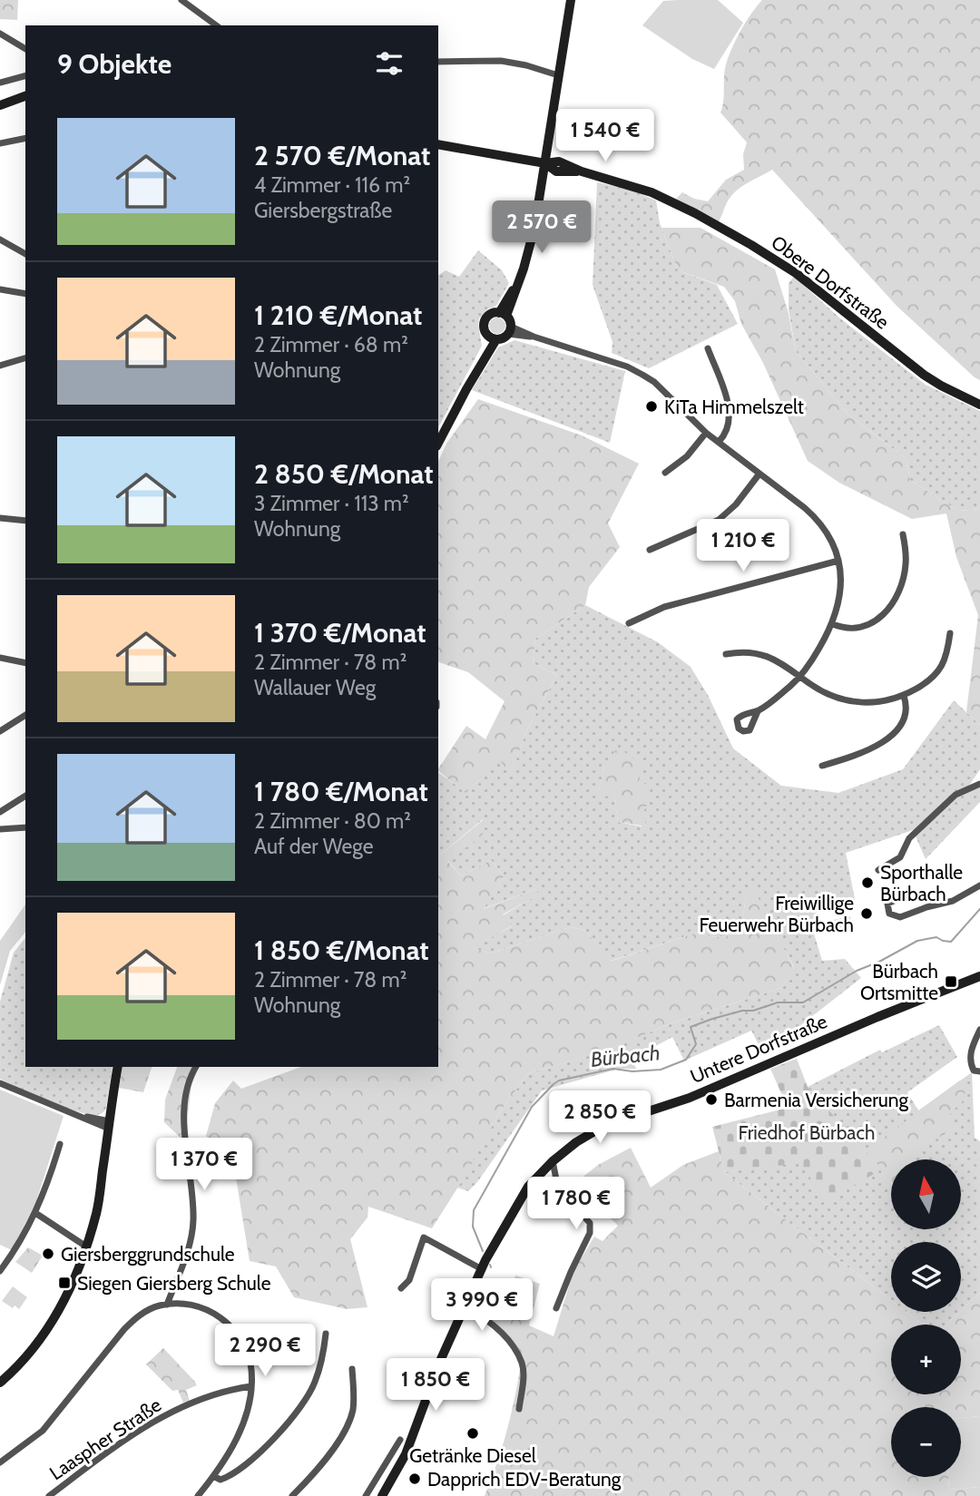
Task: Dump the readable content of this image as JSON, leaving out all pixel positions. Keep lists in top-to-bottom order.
{
  "streets": {
    "street": ["Obere Dorfstraße", "Untere Dorfstraße", "Laaspher Straße"]
  },
  "water": ["Bürbach"],
  "parks": ["Friedhof Bürbach"],
  "places": {
    "other": [
      "KiTa Himmelszelt",
      "Sporthalle Bürbach",
      "Freiwillige Feuerwehr Bürbach",
      "Barmenia Versicherung",
      "Giersberggrundschule",
      "Getränke Diesel",
      "Dapprich EDV-Beratung"
    ],
    "transit": ["Bürbach Ortsmitte", "Siegen Giersberg Schule"]
  },
  "north": "top",
  "page": {
    "heading": "9 Objekte",
    "list": [
      {
        "name": "2 570 €/Monat",
        "note": "4 Zimmer · 116 m² · Giersbergstraße"
      },
      {
        "name": "1 210 €/Monat",
        "note": "2 Zimmer · 68 m² · Wohnung"
      },
      {
        "name": "2 850 €/Monat",
        "note": "3 Zimmer · 113 m² · Wohnung"
      },
      {
        "name": "1 370 €/Monat",
        "note": "2 Zimmer · 78 m² · Wallauer Weg"
      },
      {
        "name": "1 780 €/Monat",
        "note": "2 Zimmer · 80 m² · Auf der Wege"
      },
      {
        "name": "1 850 €/Monat",
        "note": "2 Zimmer · 78 m² · Wohnung"
      }
    ],
    "price": [
      "1 540 €",
      "2 570 €",
      "1 210 €",
      "2 850 €",
      "1 370 €",
      "1 780 €",
      "3 990 €",
      "2 290 €",
      "1 850 €"
    ],
    "map_buttons": ["+", "−"]
  }
}
